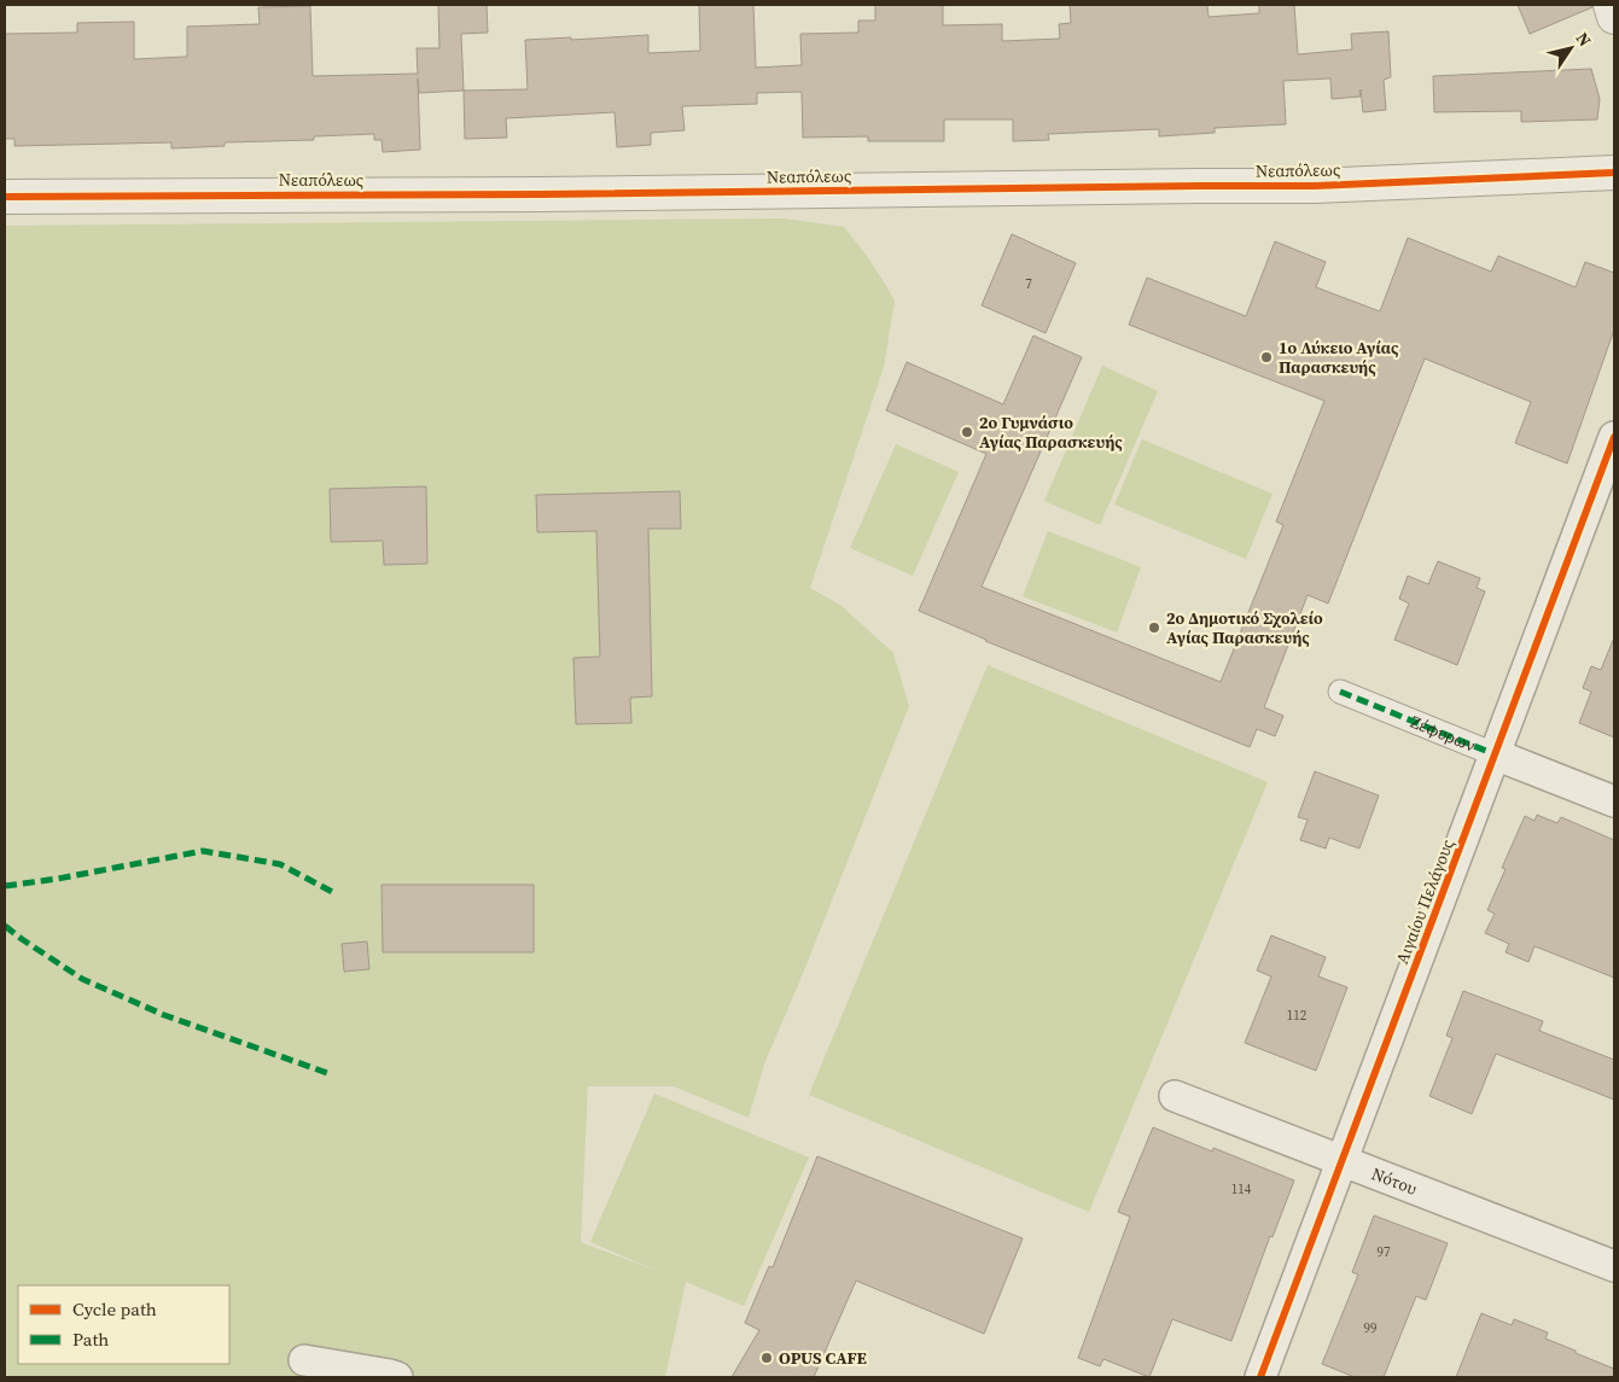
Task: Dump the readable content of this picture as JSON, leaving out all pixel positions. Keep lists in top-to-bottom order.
{
  "streets": {
    "street": [
      "Νεαπόλεως",
      "Ζέφυρων",
      "Αιγαίου Πελάγους",
      "Νότου"
    ]
  },
  "crossings": [
    ["Ζέφυρων", "Αιγαίου Πελάγους"],
    ["Αιγαίου Πελάγους", "Νότου"]
  ],
  "places": [
    "1ο Λύκειο Αγίας Παρασκευής",
    "2ο Γυμνάσιο Αγίας Παρασκευής",
    "2ο Δημοτικό Σχολείο Αγίας Παρασκευής",
    "OPUS CAFE"
  ],
  "house_numbers": [
    "7",
    "112",
    "114",
    "97",
    "99"
  ],
  "legend": ["Cycle path", "Path"],
  "north": "top right"
}
